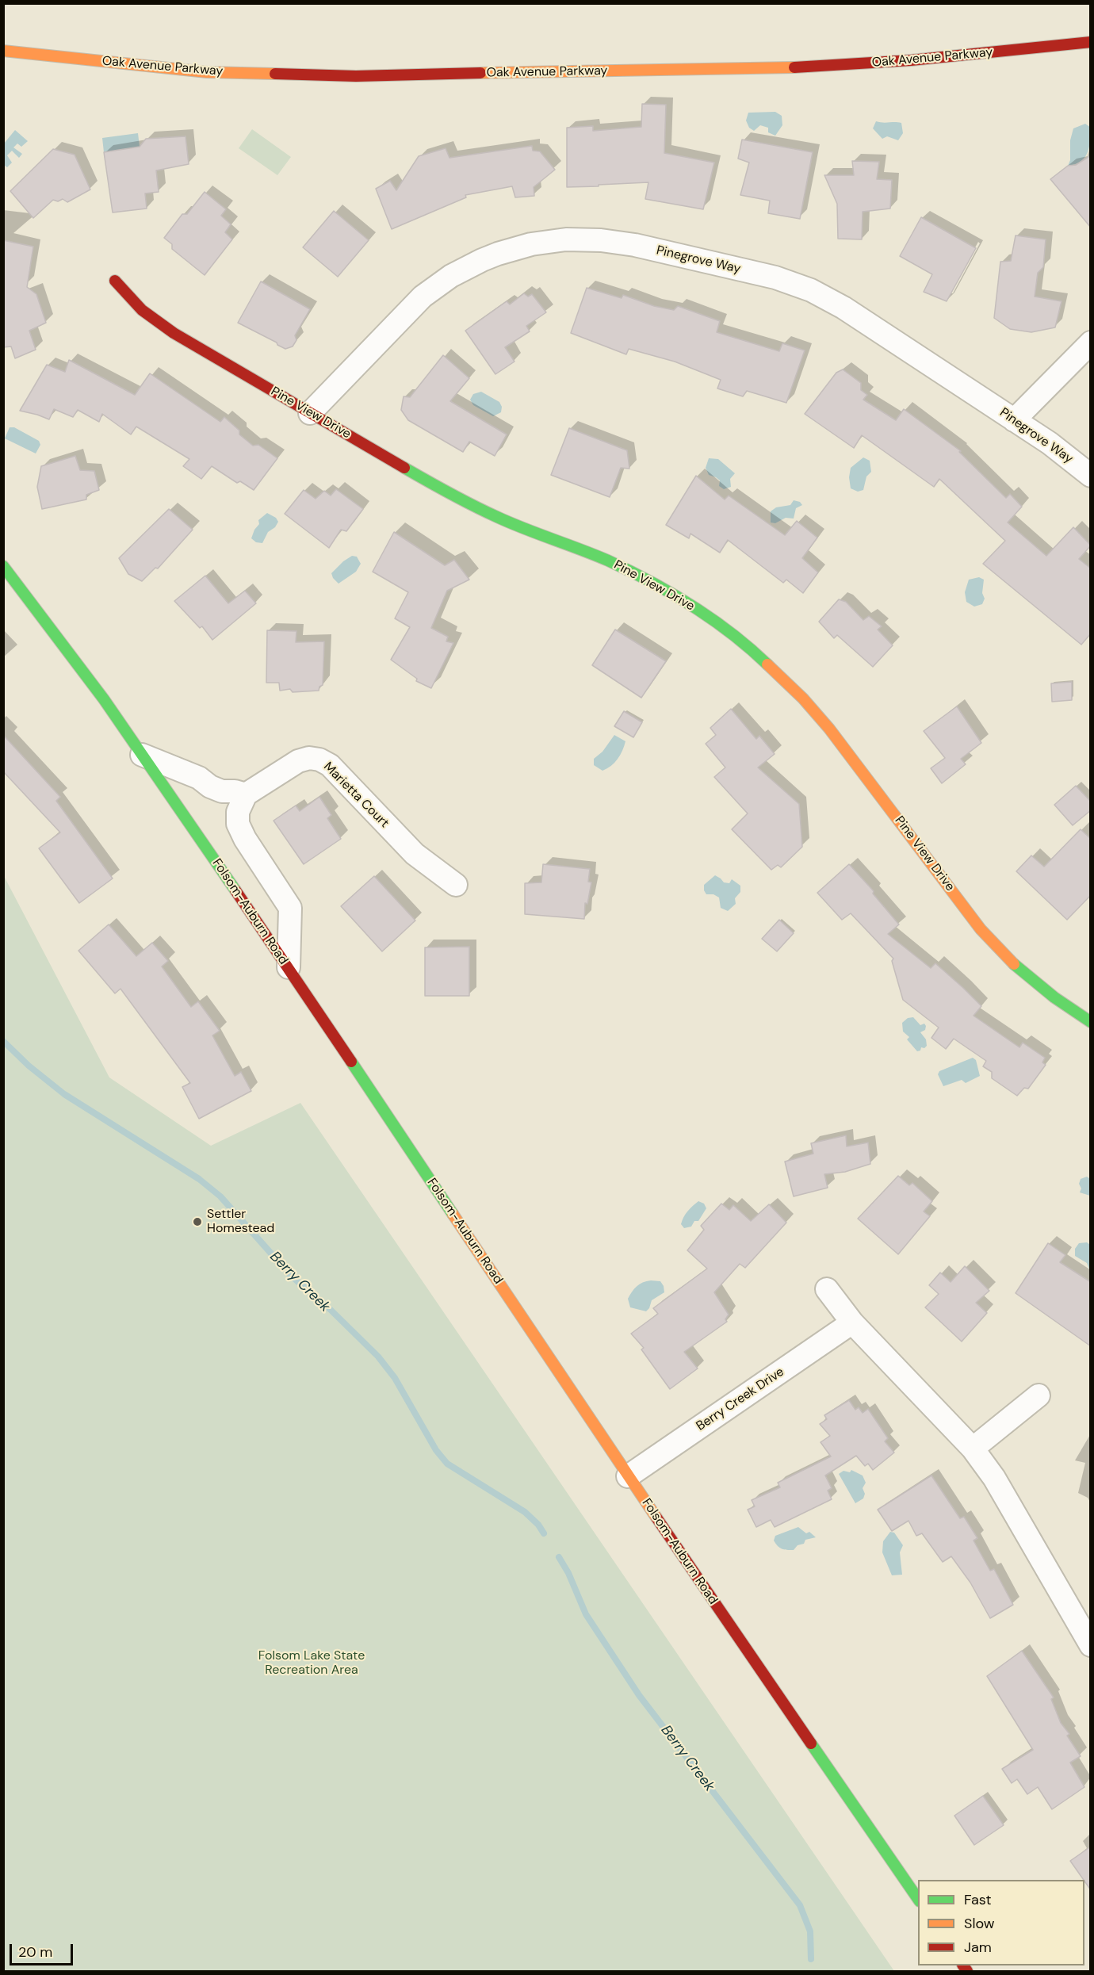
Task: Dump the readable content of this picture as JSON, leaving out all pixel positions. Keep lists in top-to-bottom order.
{
  "streets": {
    "main road": ["Oak Avenue Parkway", "Pine View Drive", "Folsom-Auburn Road"],
    "street": ["Pinegrove Way", "Marietta Court", "Berry Creek Drive"]
  },
  "crossings": [
    ["Pinegrove Way", "Pine View Drive"],
    ["Folsom-Auburn Road", "Berry Creek Drive"]
  ],
  "water": ["Berry Creek"],
  "parks": ["Folsom Lake State Recreation Area"],
  "places": ["Settler Homestead"],
  "legend": ["Fast", "Slow", "Jam"],
  "scale_bar": "20 m"
}
